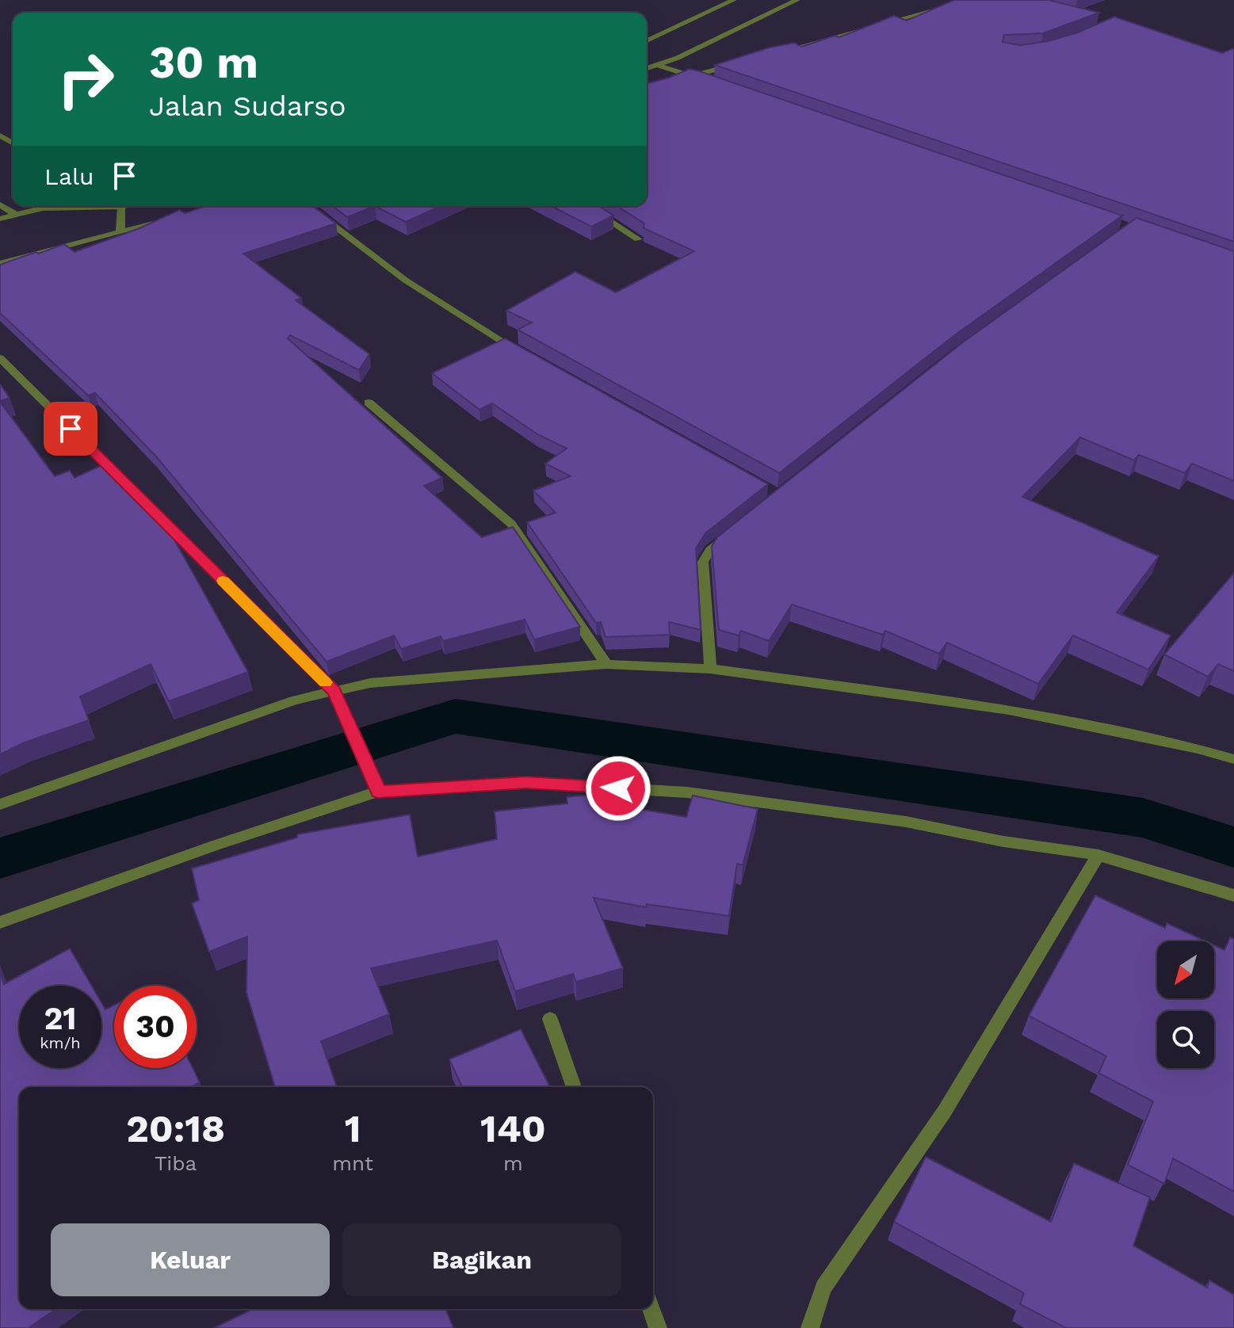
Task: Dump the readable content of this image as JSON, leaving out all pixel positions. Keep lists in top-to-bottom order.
{
  "north": "bottom left",
  "page": {
    "turn": ["30 m", "Jalan Sudarso"],
    "then": "Lalu",
    "speed": "21 km/h",
    "limit": "30",
    "eta": [
      "20:18",
      "Tiba",
      "1",
      "mnt",
      "140",
      "m"
    ],
    "buttons": ["Keluar", "Bagikan"]
  }
}
